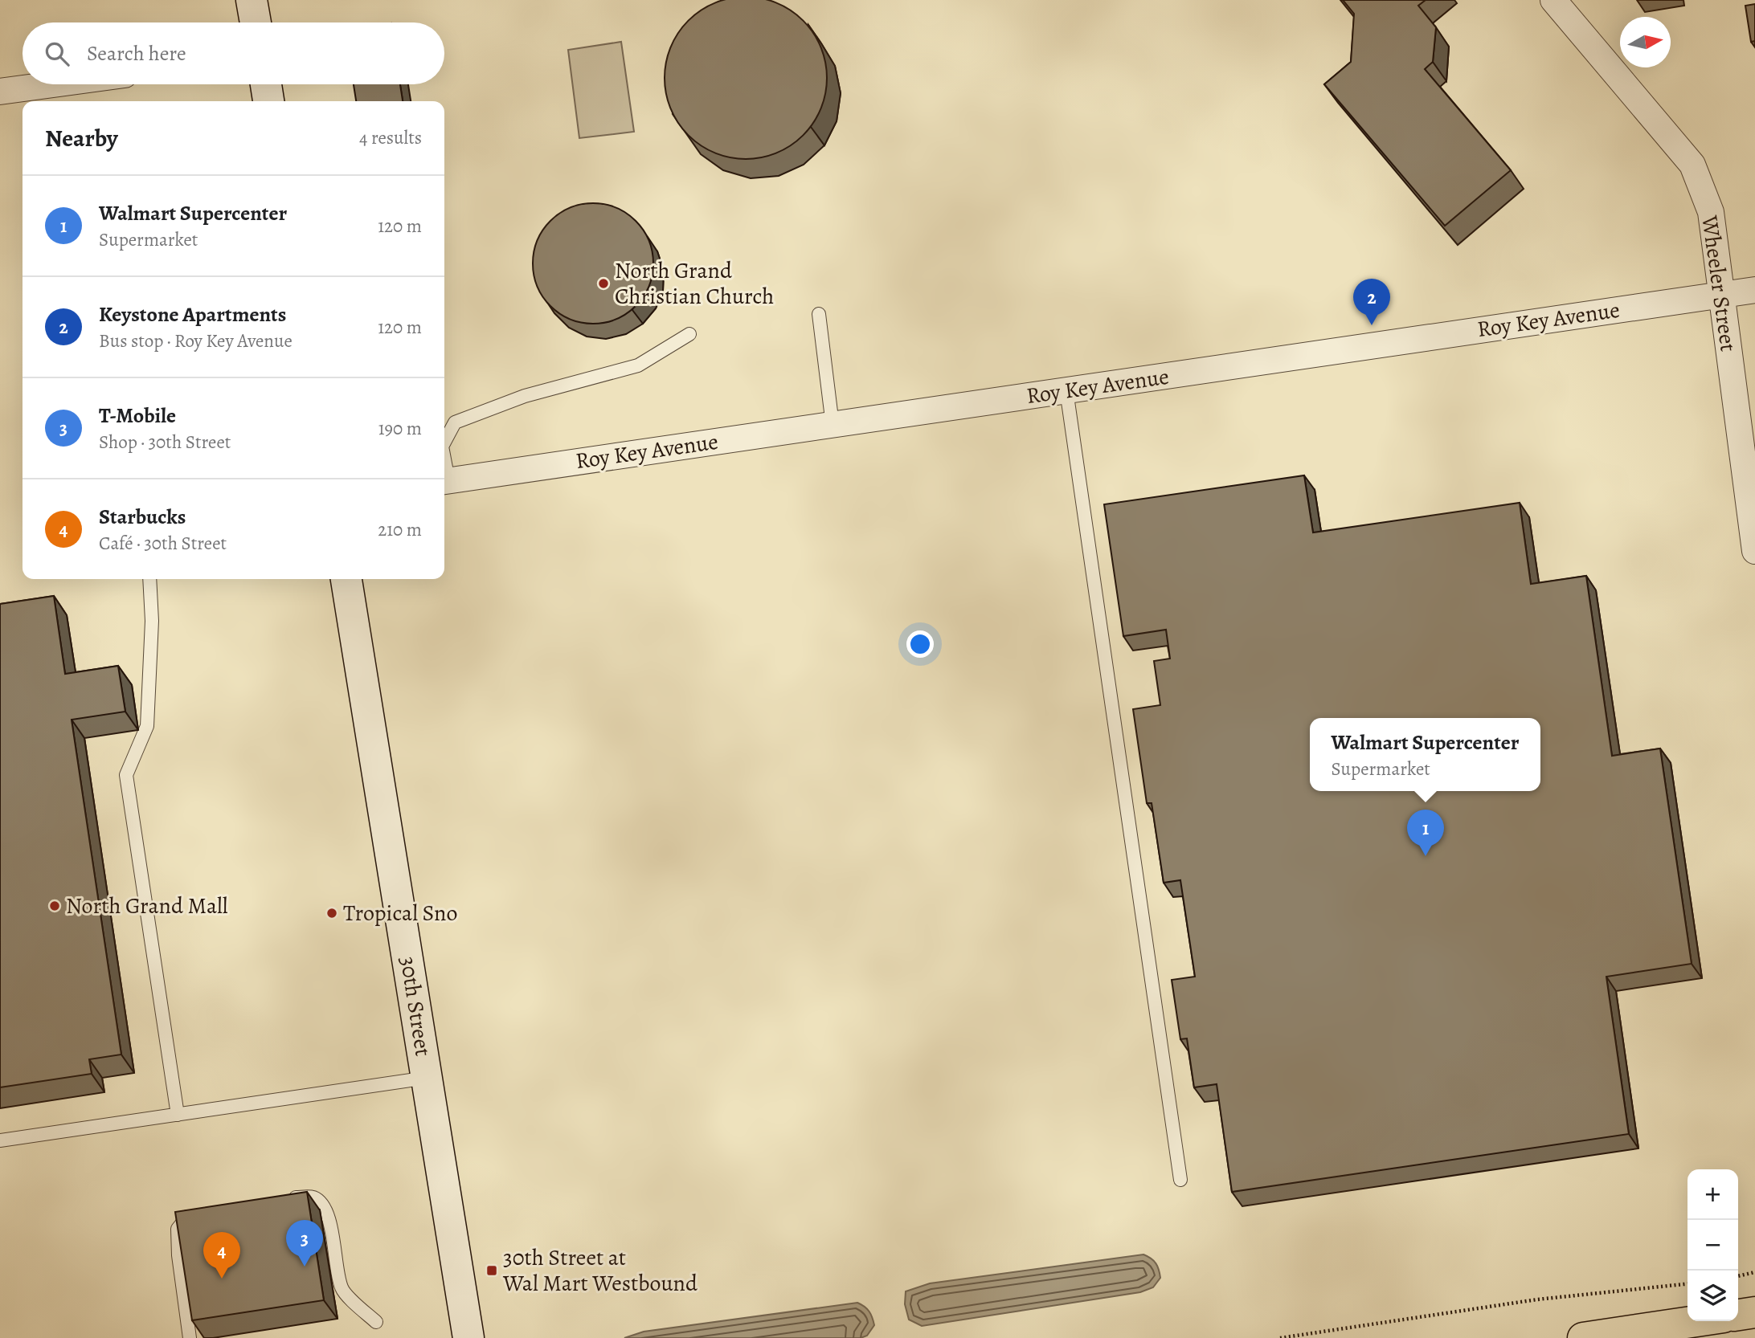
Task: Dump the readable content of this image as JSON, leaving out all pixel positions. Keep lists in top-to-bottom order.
{
  "streets": {
    "street": ["Wheeler Street", "Roy Key Avenue", "30th Street"]
  },
  "crossings": [
    ["Wheeler Street", "Roy Key Avenue"]
  ],
  "places": {
    "other": ["North Grand Christian Church", "North Grand Mall", "Tropical Sno"],
    "transit": ["30th Street at Wal Mart Westbound"]
  },
  "north": "right",
  "page": {
    "search": "Search here",
    "heading": ["Nearby", "4 results"],
    "list": [
      {
        "mark": "1",
        "name": "Walmart Supercenter",
        "note": "Supermarket",
        "value": "120 m"
      },
      {
        "mark": "2",
        "name": "Keystone Apartments",
        "note": "Bus stop · Roy Key Avenue",
        "value": "120 m"
      },
      {
        "mark": "3",
        "name": "T-Mobile",
        "note": "Shop · 30th Street",
        "value": "190 m"
      },
      {
        "mark": "4",
        "name": "Starbucks",
        "note": "Café · 30th Street",
        "value": "210 m"
      }
    ],
    "pins": [
      "2",
      "1",
      "3",
      "4"
    ],
    "popup": ["Walmart Supercenter", "Supermarket"],
    "map_buttons": ["+", "−"]
  }
}
